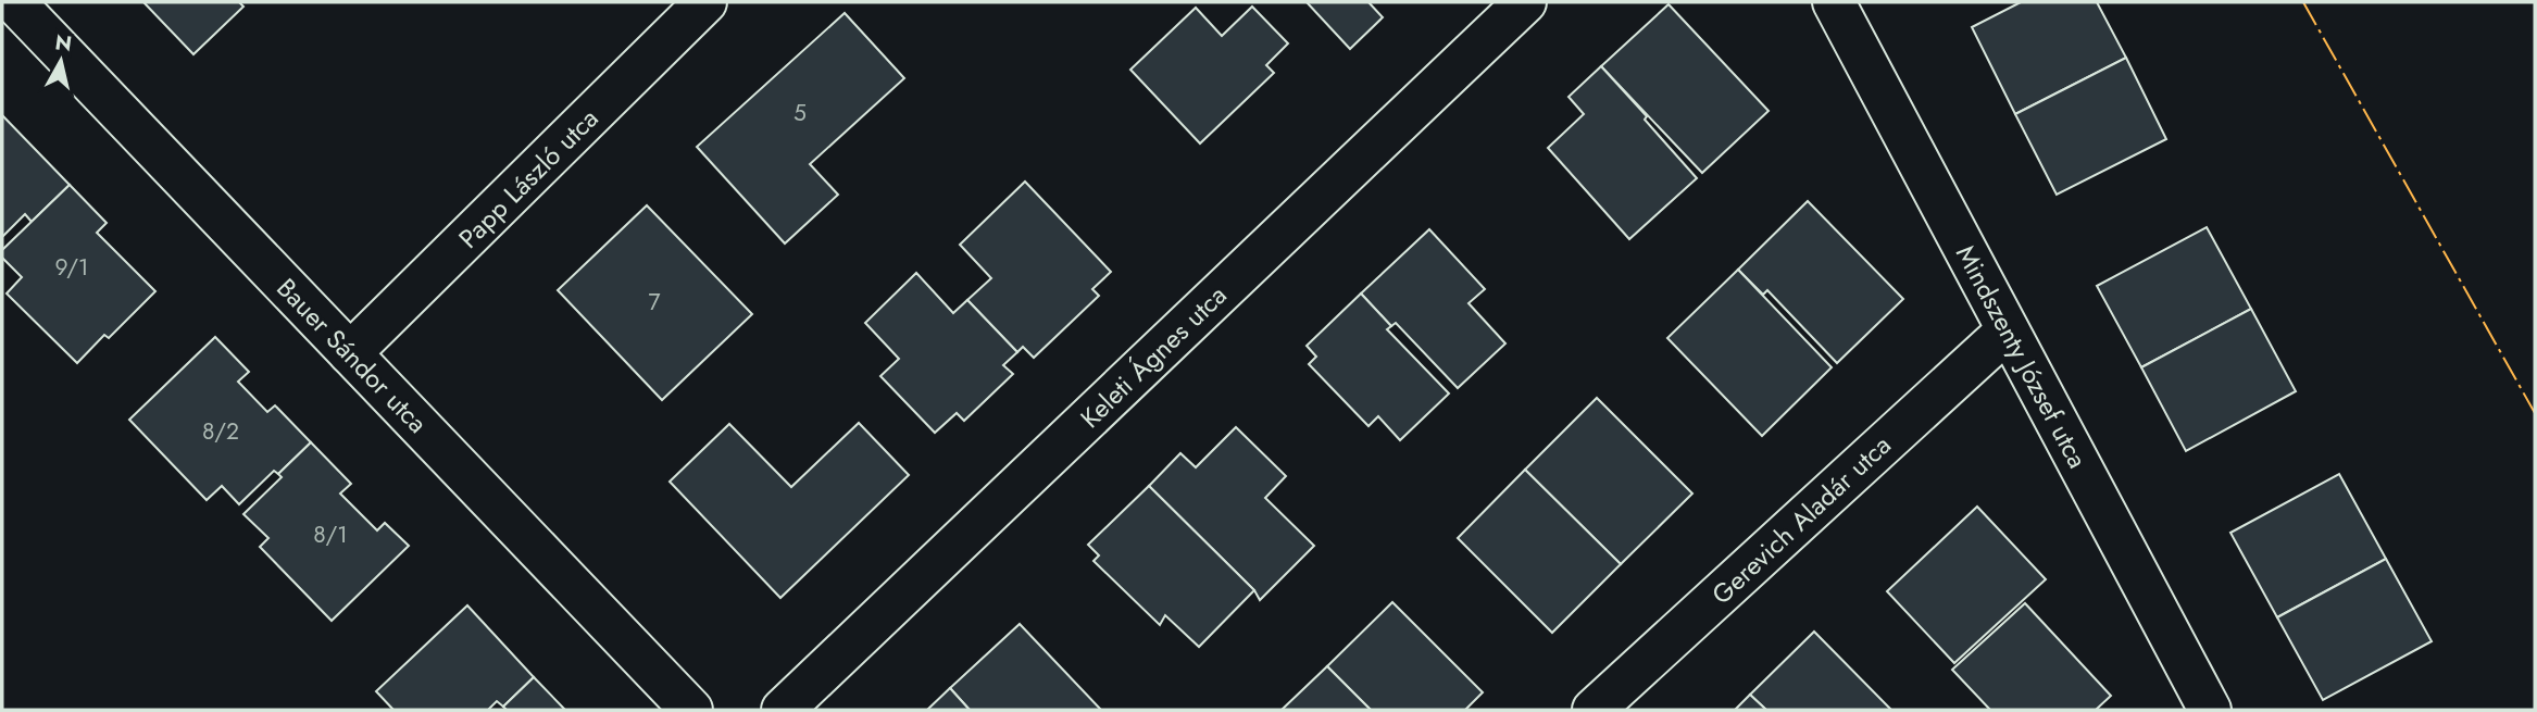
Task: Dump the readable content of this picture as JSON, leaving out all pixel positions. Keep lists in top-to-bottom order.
{
  "streets": {
    "street": [
      "Papp László utca",
      "Bauer Sándor utca",
      "Keleti Ágnes utca",
      "Mindszenty József utca",
      "Gerevich Aladár utca"
    ]
  },
  "crossings": [
    ["Papp László utca", "Bauer Sándor utca"],
    ["Mindszenty József utca", "Gerevich Aladár utca"]
  ],
  "house_numbers": [
    "5",
    "9/1",
    "7",
    "8/2",
    "8/1"
  ],
  "north": "top"
}
